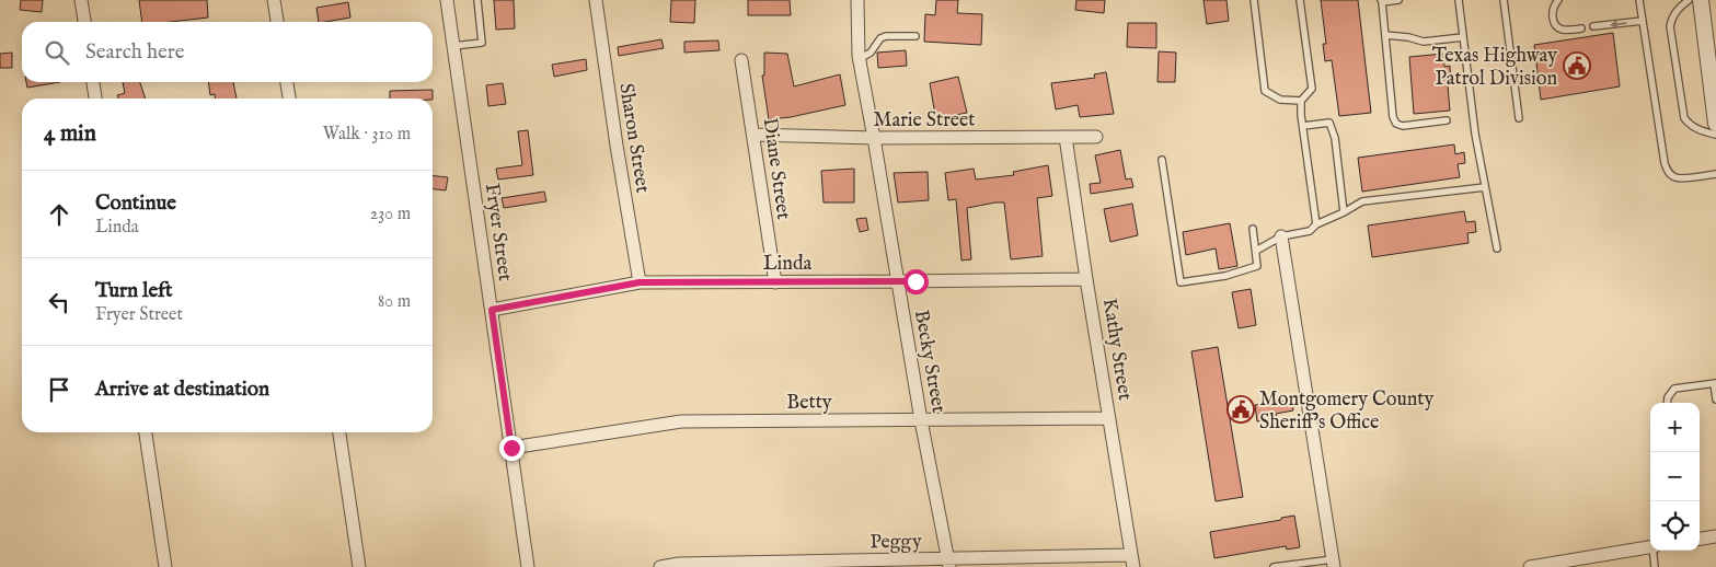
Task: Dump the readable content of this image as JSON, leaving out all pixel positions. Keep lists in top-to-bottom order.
{
  "streets": {
    "street": [
      "Marie Street",
      "Sharon Street",
      "Diane Street",
      "Fryer Street",
      "Linda",
      "Kathy Street",
      "Becky Street",
      "Betty",
      "Peggy"
    ]
  },
  "crossings": [
    ["Marie Street", "Diane Street"],
    ["Marie Street", "Kathy Street"],
    ["Marie Street", "Becky Street"],
    ["Sharon Street", "Linda"],
    ["Diane Street", "Linda"],
    ["Fryer Street", "Linda"],
    ["Fryer Street", "Betty"],
    ["Linda", "Kathy Street"],
    ["Linda", "Becky Street"],
    ["Kathy Street", "Betty"],
    ["Kathy Street", "Peggy"],
    ["Becky Street", "Betty"],
    ["Becky Street", "Peggy"]
  ],
  "places": {
    "public building": ["Texas Highway Patrol Division", "Montgomery County Sheriff's Office"]
  },
  "page": {
    "search": "Search here",
    "heading": ["4 min", "Walk · 310 m"],
    "list": [
      ["Continue", "Linda", "230 m"],
      ["Turn left", "Fryer Street", "80 m"],
      "Arrive at destination"
    ],
    "map_buttons": ["+", "−"]
  }
}
